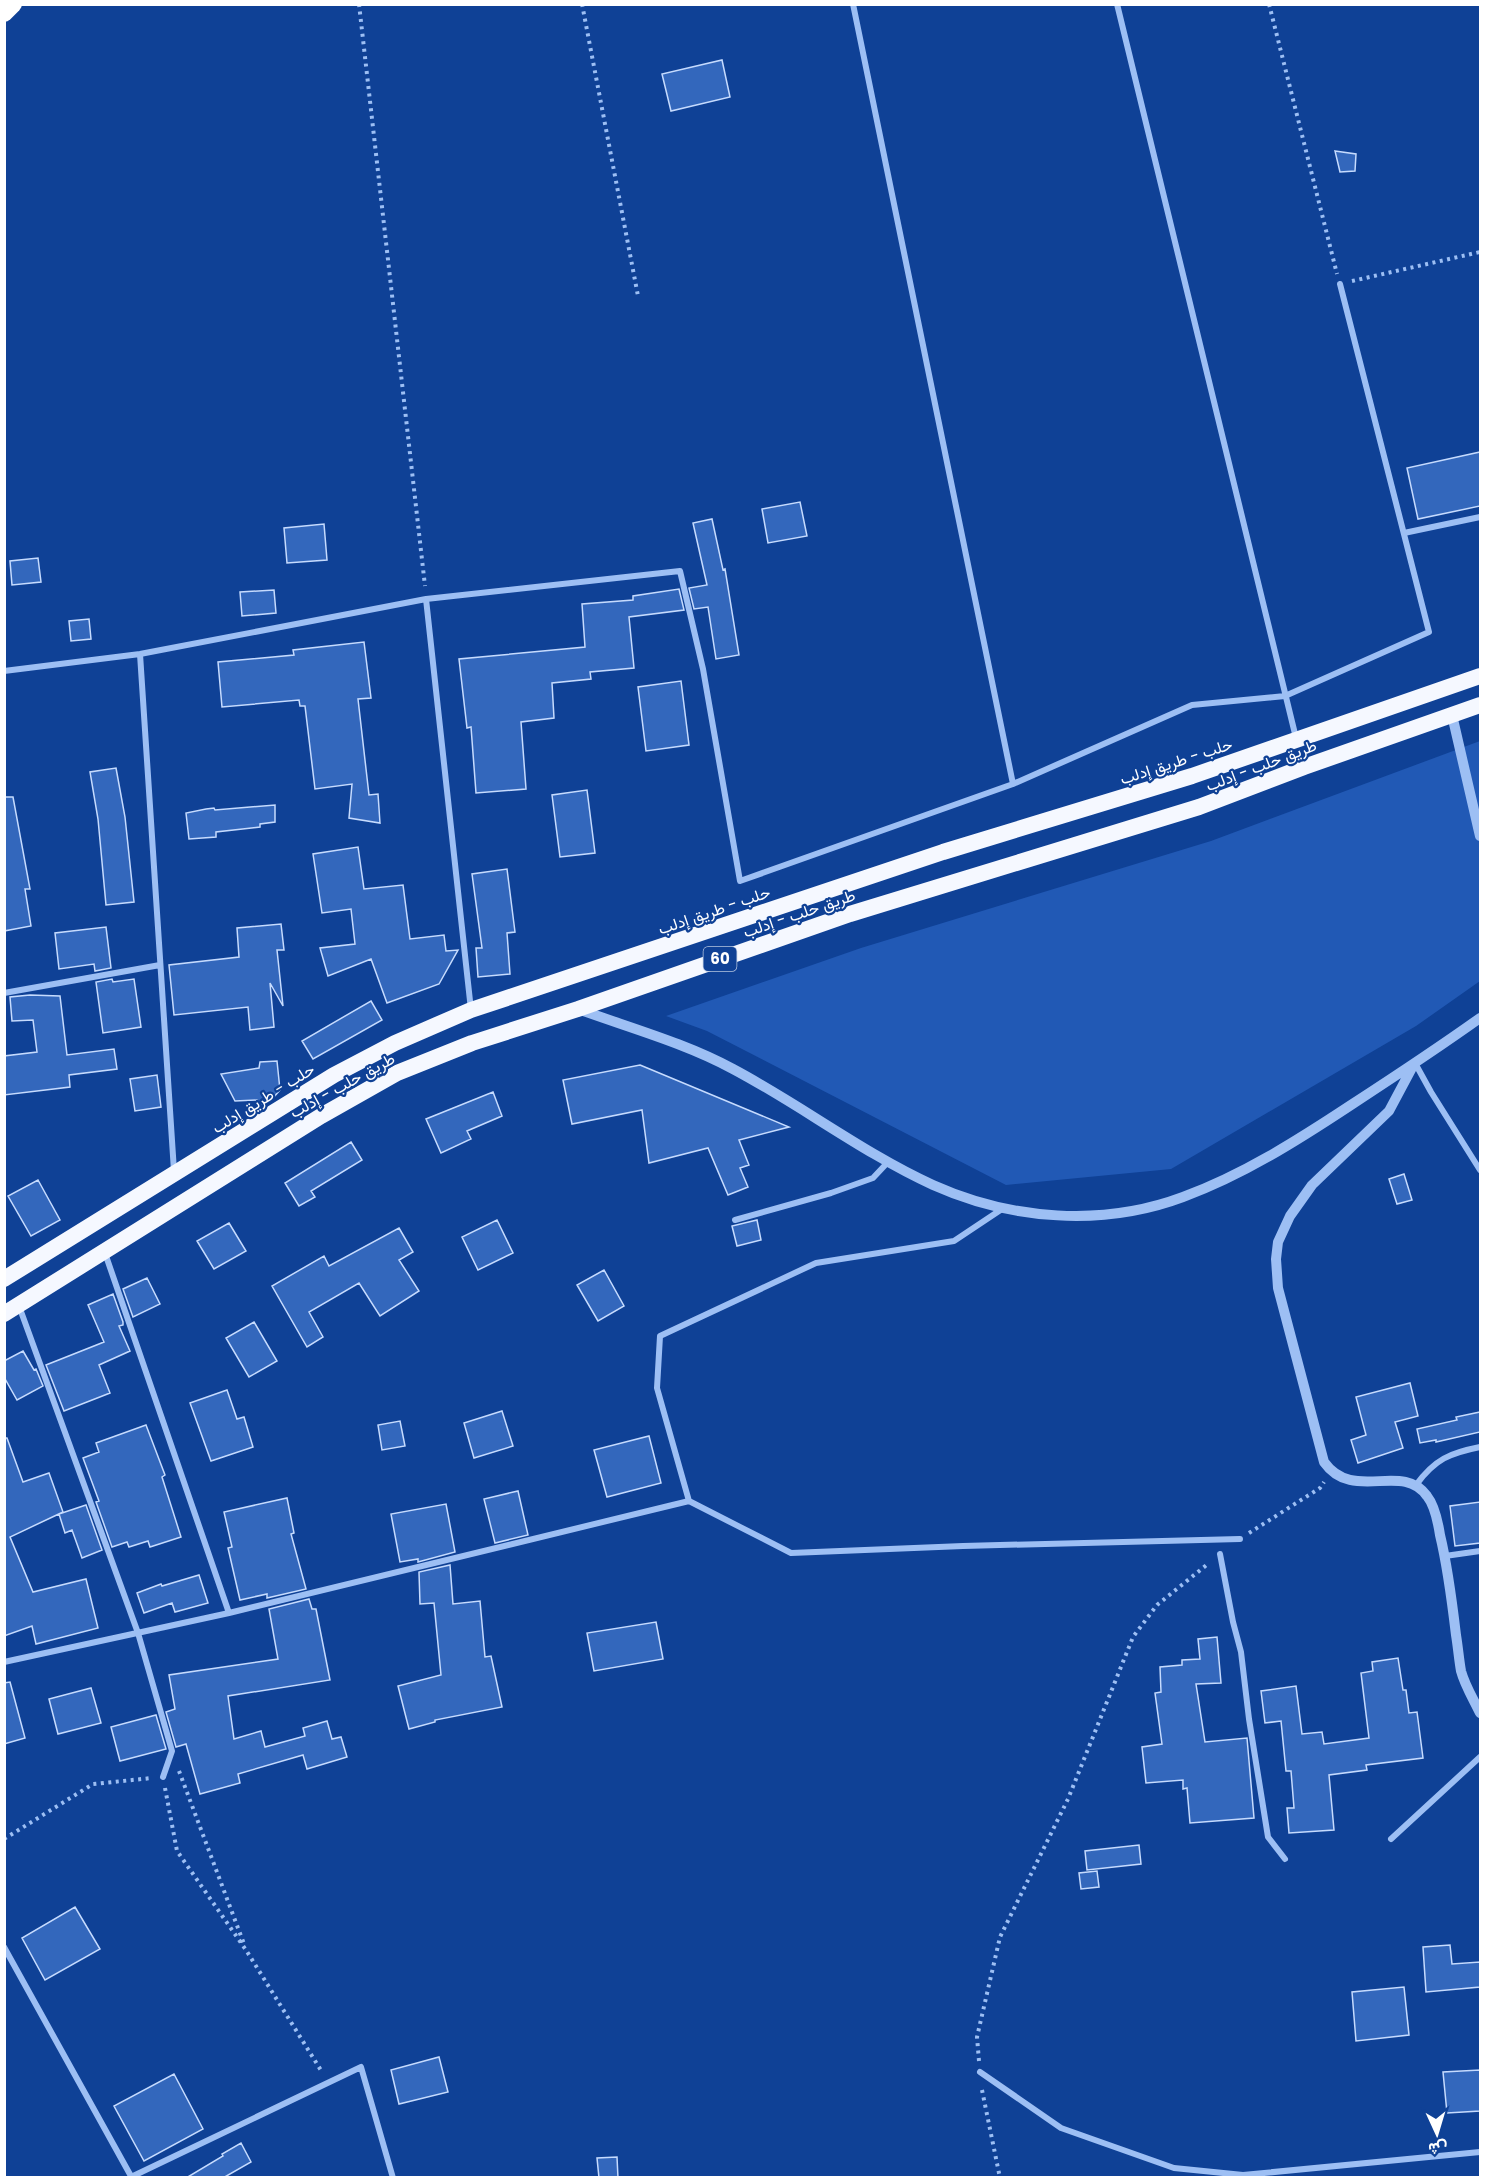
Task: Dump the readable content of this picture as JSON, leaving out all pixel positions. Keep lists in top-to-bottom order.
{
  "streets": {
    "highway": ["حلب - طريق إدلب", "طريق حلب - إدلب", "60"]
  },
  "north": "bottom"
}
